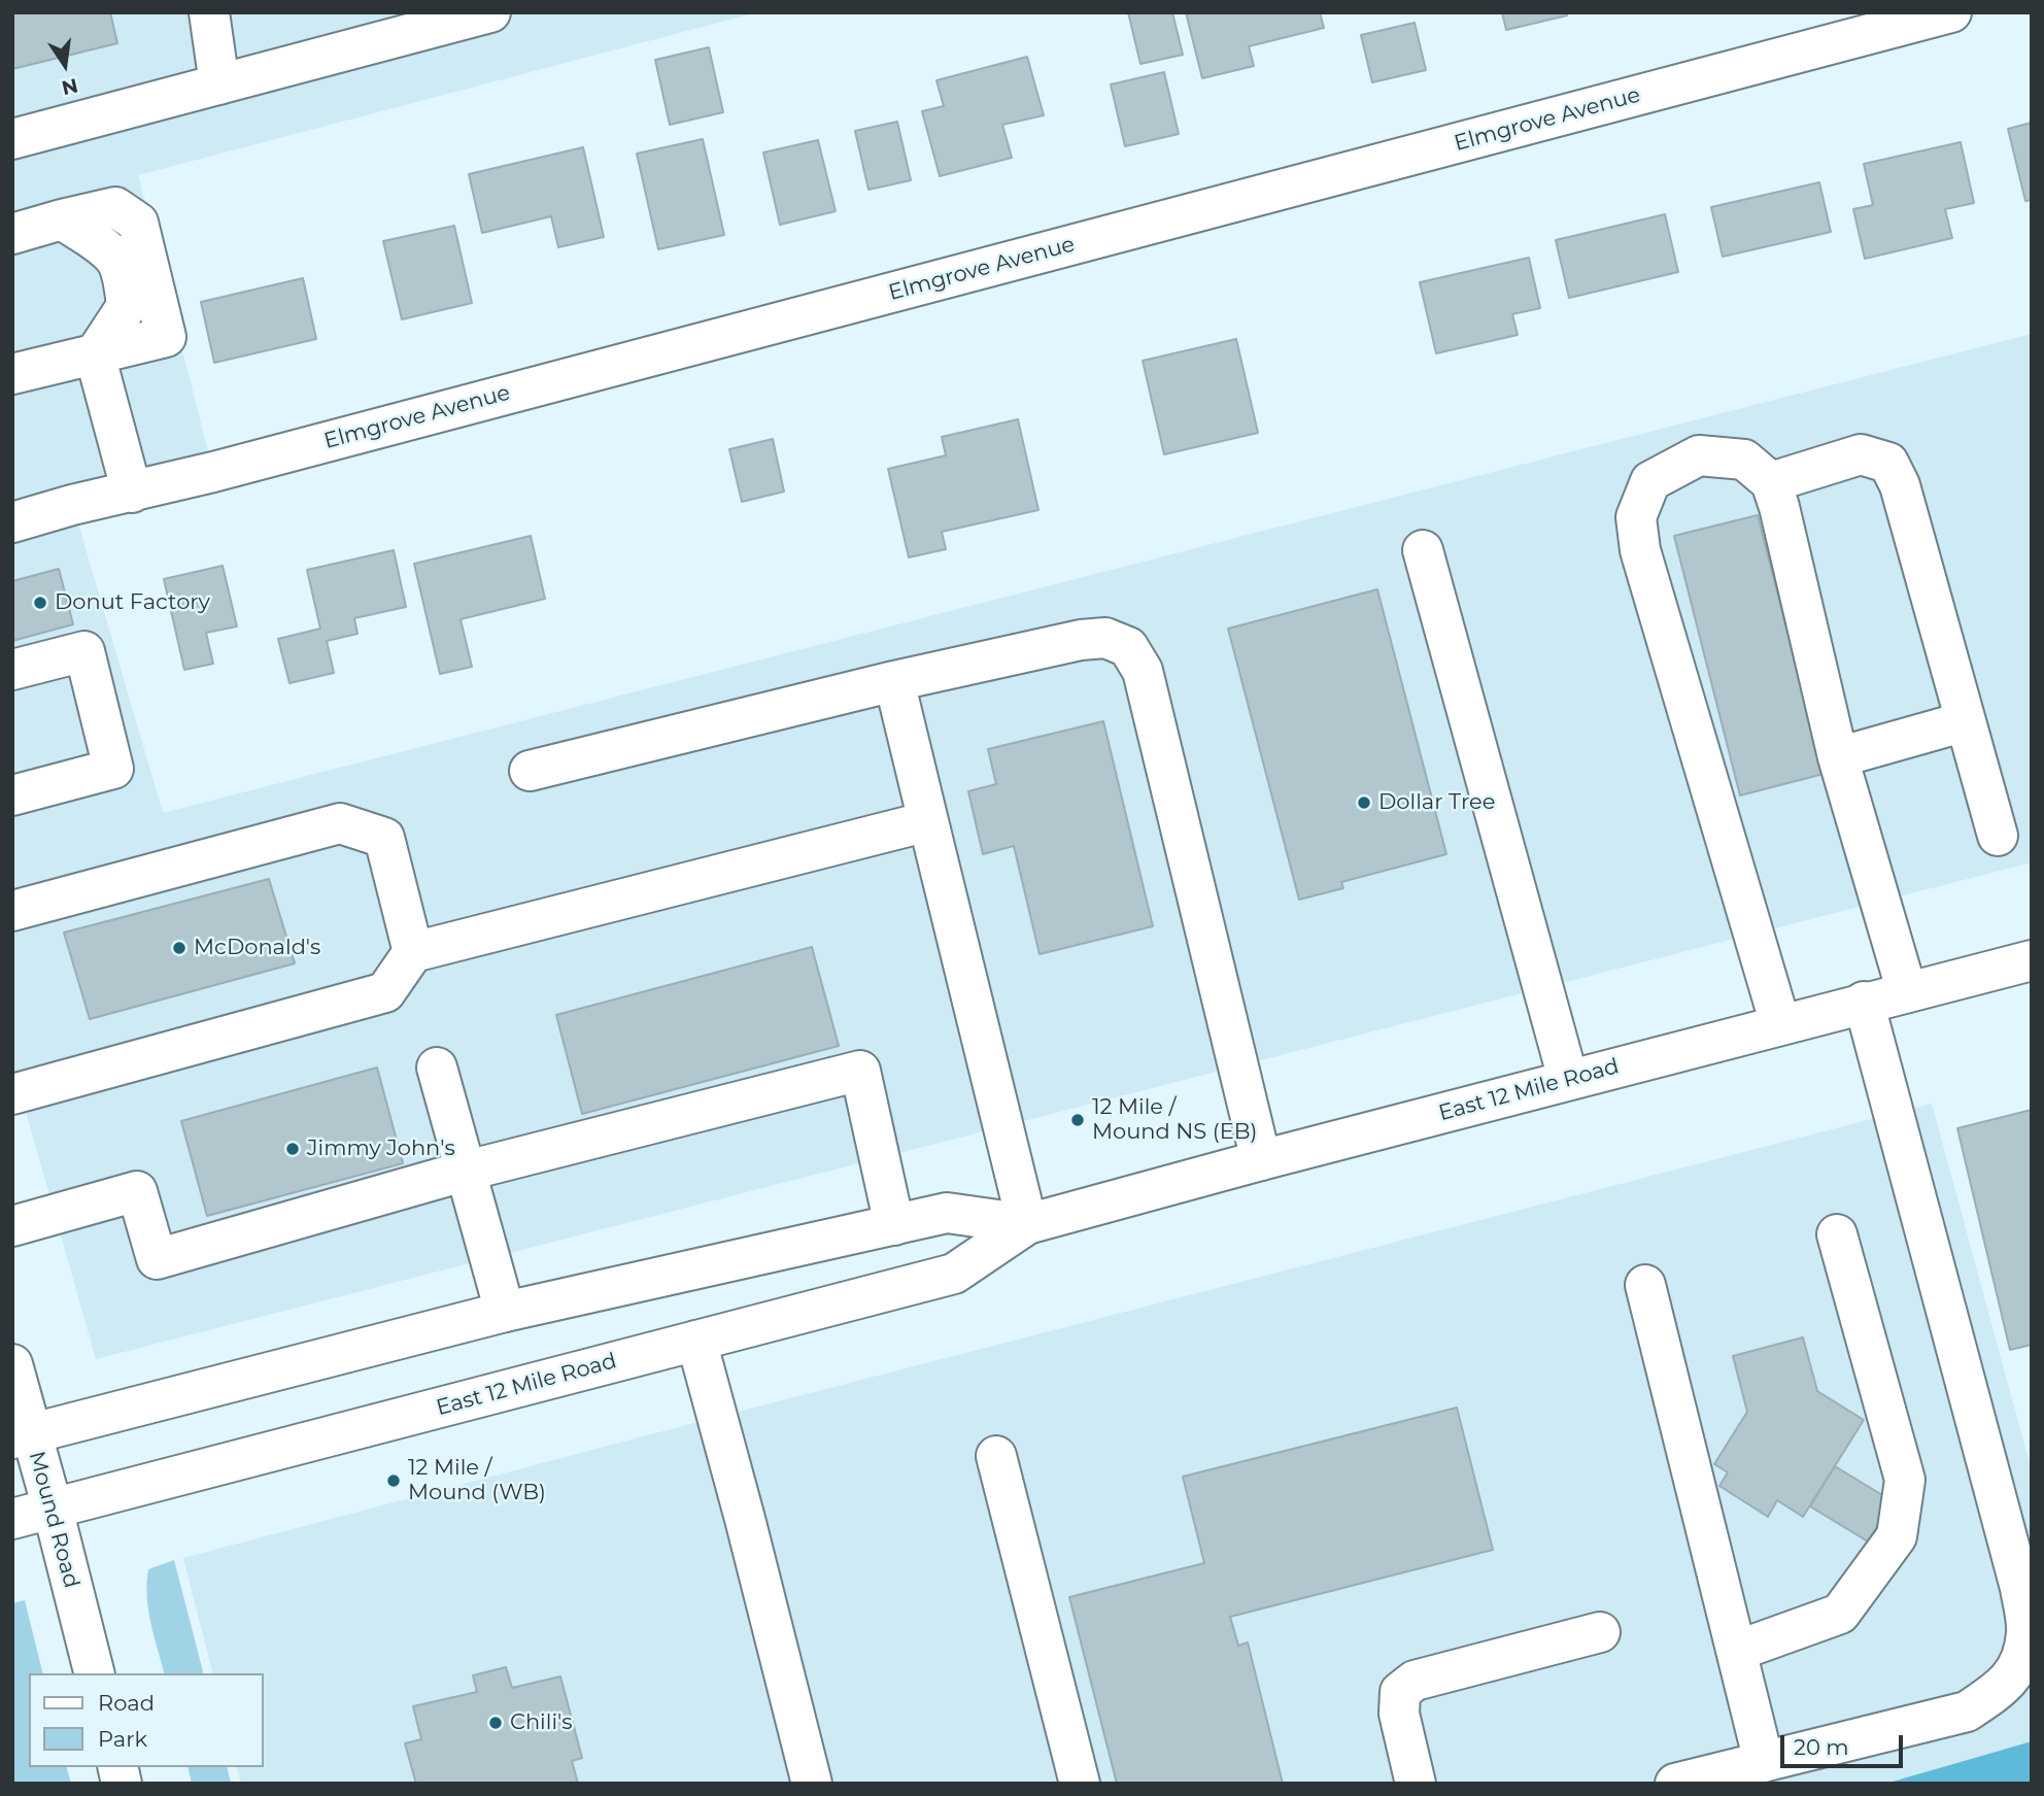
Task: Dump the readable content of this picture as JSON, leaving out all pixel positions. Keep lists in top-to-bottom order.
{
  "streets": {
    "main road": ["Elmgrove Avenue", "East 12 Mile Road", "Mound Road"]
  },
  "crossings": [
    ["East 12 Mile Road", "Mound Road"]
  ],
  "places": [
    "Donut Factory",
    "Dollar Tree",
    "McDonald's",
    "12 Mile / Mound NS (EB)",
    "Jimmy John's",
    "12 Mile / Mound (WB)",
    "Chili's"
  ],
  "legend": ["Road", "Park"],
  "scale_bar": "20 m",
  "north": "bottom"
}
